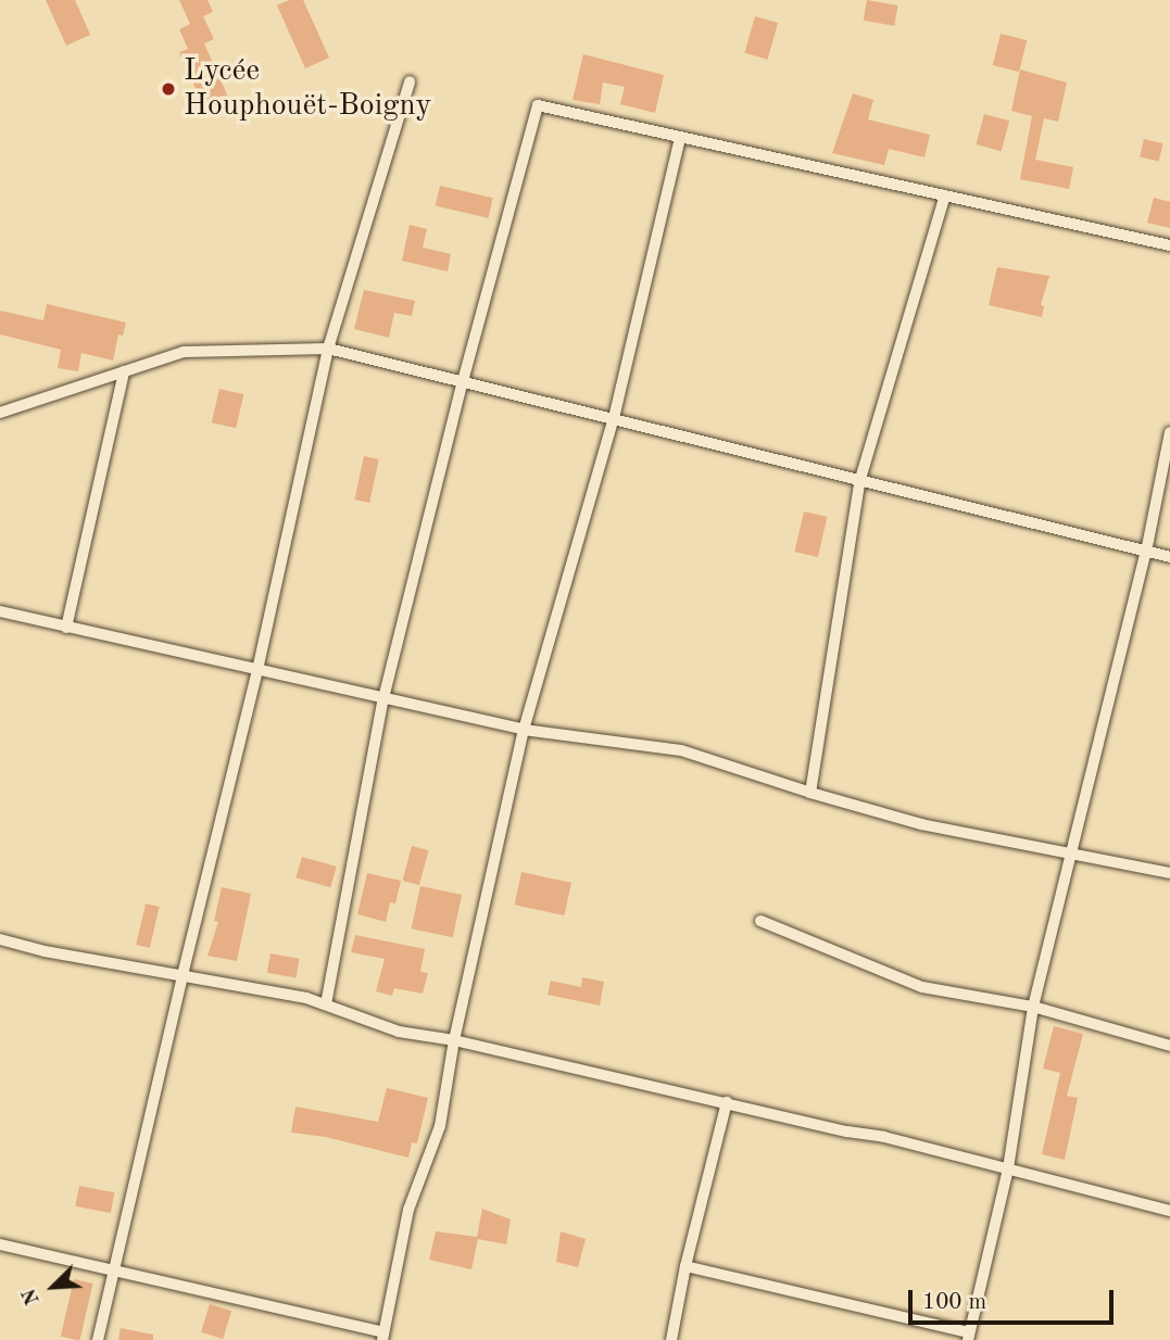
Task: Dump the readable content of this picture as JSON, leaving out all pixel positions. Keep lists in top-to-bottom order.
{
  "places": ["Lycée Houphouët-Boigny"],
  "scale_bar": "100 m",
  "north": "bottom left"
}
